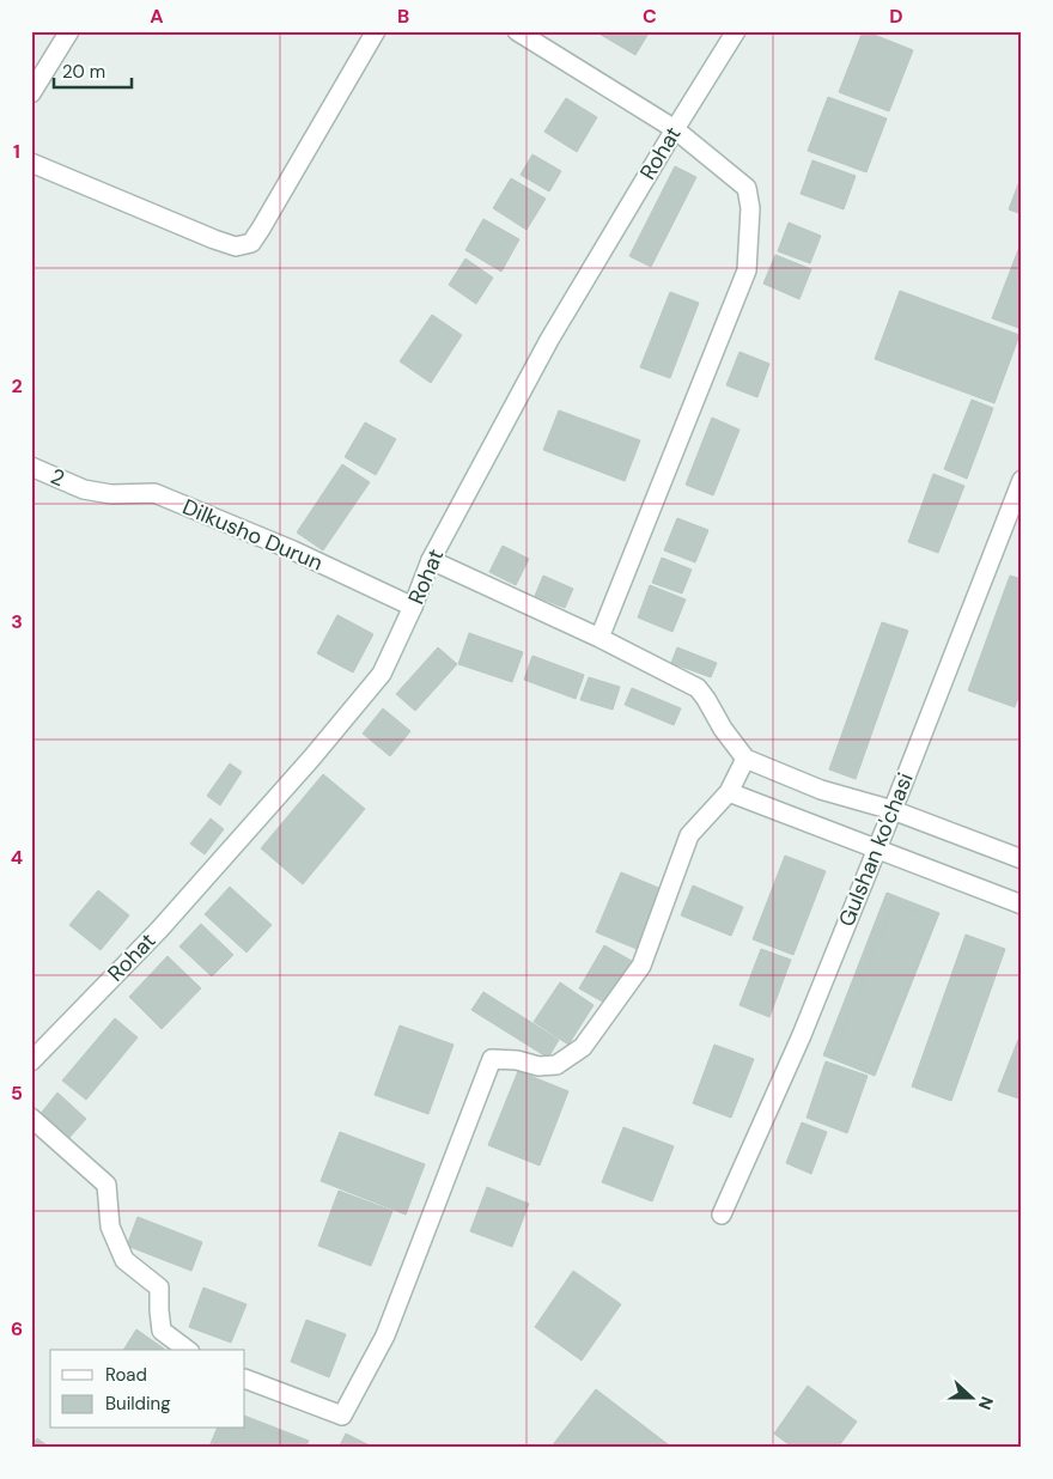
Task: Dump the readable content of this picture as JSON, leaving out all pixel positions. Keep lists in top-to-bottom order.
{
  "streets": {
    "street": [
      "Rohat",
      "2",
      "Dilkusho Durun",
      "Gulshan ko'chasi"
    ]
  },
  "crossings": [
    ["Rohat", "Dilkusho Durun"],
    ["2", "Dilkusho Durun"]
  ],
  "legend": ["Road", "Building"],
  "scale_bar": "20 m",
  "north": "right",
  "grid": {
    "columns": [
      "A",
      "B",
      "C",
      "D"
    ],
    "rows": [
      "1",
      "2",
      "3",
      "4",
      "5",
      "6"
    ]
  }
}
